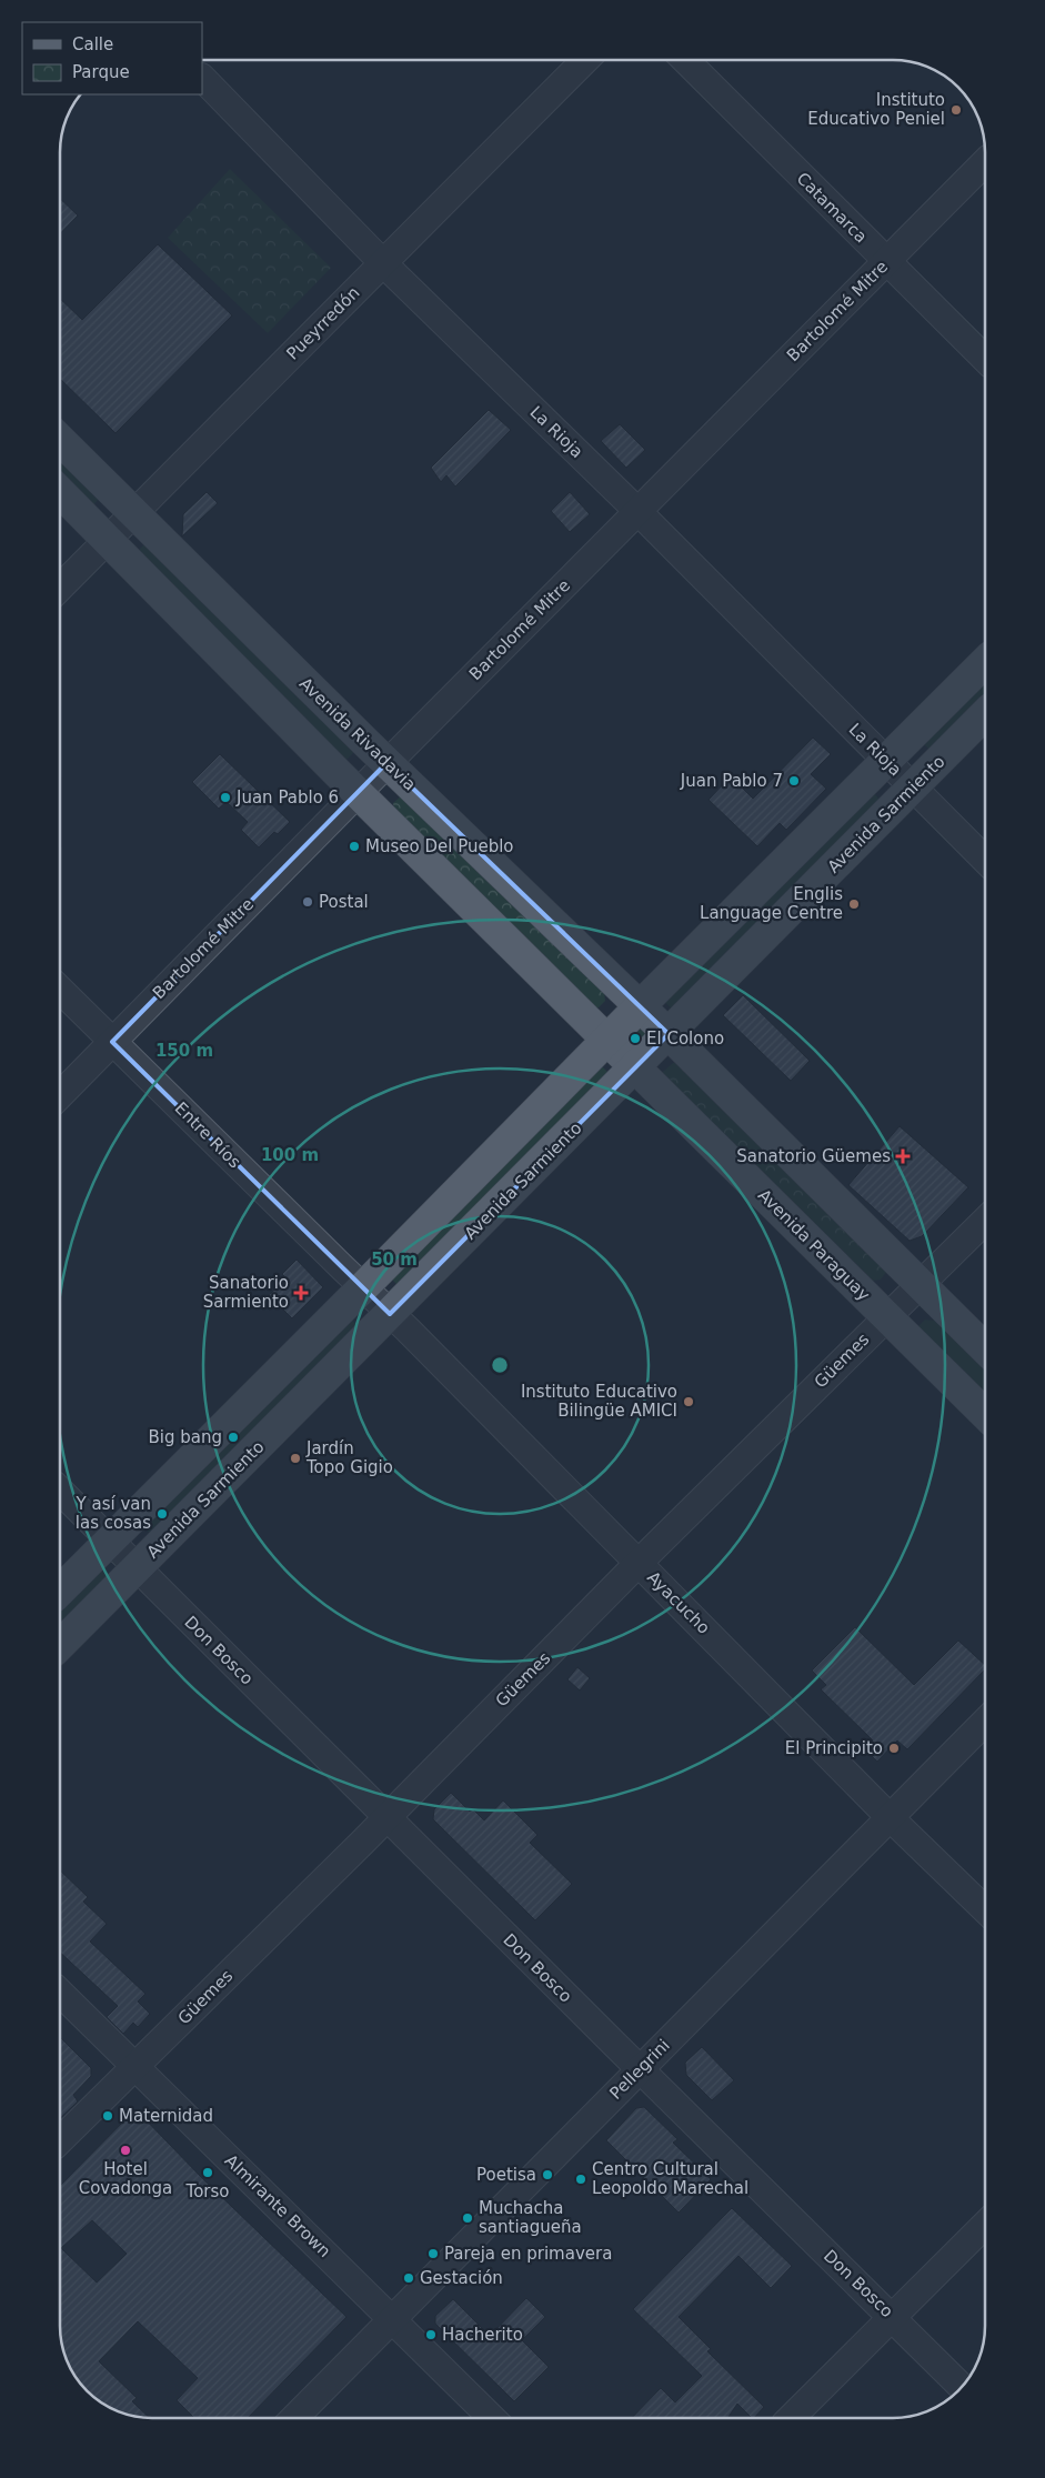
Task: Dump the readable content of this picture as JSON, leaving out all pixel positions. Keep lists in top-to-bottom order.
{
  "streets": {
    "main road": ["Avenida Rivadavia", "Avenida Sarmiento", "Avenida Paraguay"],
    "street": [
      "Catamarca",
      "Bartolomé Mitre",
      "Pueyrredón",
      "La Rioja",
      "Entre Ríos",
      "Güemes",
      "Ayacucho",
      "Don Bosco",
      "Pellegrini",
      "Almirante Brown"
    ]
  },
  "crossings": [
    ["Catamarca", "Bartolomé Mitre"],
    ["Bartolomé Mitre", "La Rioja"],
    ["Bartolomé Mitre", "Avenida Rivadavia"],
    ["Bartolomé Mitre", "Entre Ríos"],
    ["Pueyrredón", "La Rioja"],
    ["Pueyrredón", "Avenida Rivadavia"],
    ["La Rioja", "Avenida Sarmiento"],
    ["Avenida Rivadavia", "Avenida Sarmiento"],
    ["Avenida Sarmiento", "Avenida Paraguay"],
    ["Avenida Sarmiento", "Ayacucho"],
    ["Avenida Sarmiento", "Don Bosco"],
    ["Entre Ríos", "Ayacucho"],
    ["Avenida Paraguay", "Güemes"],
    ["Güemes", "Ayacucho"],
    ["Güemes", "Don Bosco"],
    ["Güemes", "Almirante Brown"],
    ["Ayacucho", "Pellegrini"],
    ["Don Bosco", "Pellegrini"],
    ["Pellegrini", "Almirante Brown"]
  ],
  "places": {
    "other": [
      "Instituto Educativo Peniel",
      "Juan Pablo 7",
      "Juan Pablo 6",
      "Museo Del Pueblo",
      "Postal",
      "Englis Language Centre",
      "El Colono",
      "Instituto Educativo Bilingüe AMICI",
      "Big bang",
      "Jardín Topo Gigio",
      "Y así van las cosas",
      "El Principito",
      "Maternidad",
      "Hotel Covadonga",
      "Torso",
      "Poetisa",
      "Centro Cultural Leopoldo Marechal",
      "Muchacha santiagueña",
      "Pareja en primavera",
      "Gestación",
      "Hacherito"
    ],
    "health": ["Sanatorio Güemes", "Sanatorio Sarmiento"]
  },
  "legend": ["Calle", "Parque"],
  "rings": ["150 m", "100 m", "50 m"]
}
